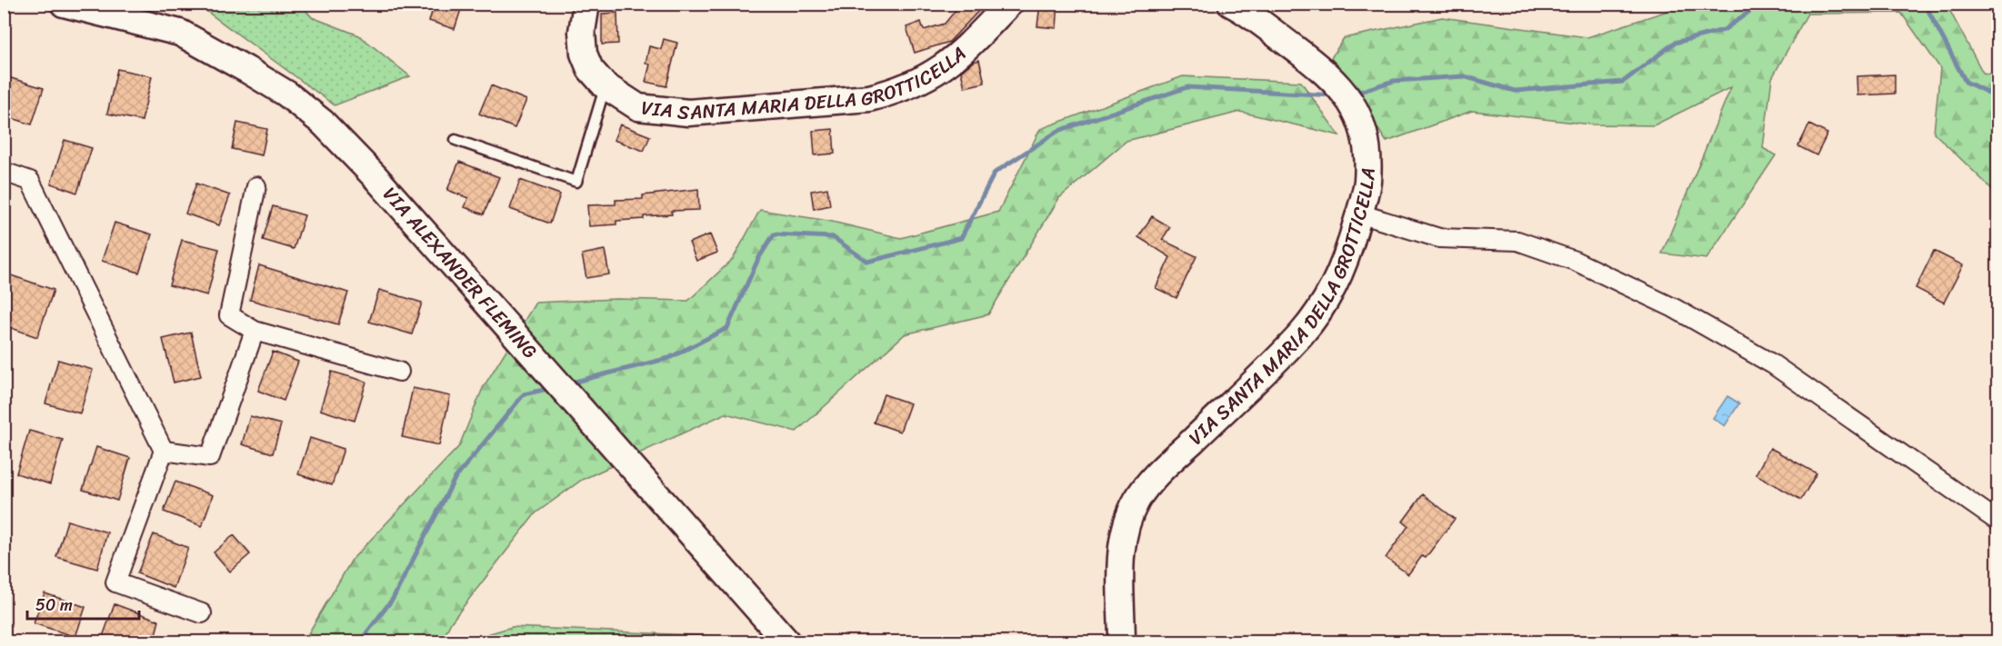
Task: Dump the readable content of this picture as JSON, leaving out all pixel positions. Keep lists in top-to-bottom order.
{
  "streets": {
    "street": ["VIA SANTA MARIA DELLA GROTTICELLA", "VIA ALEXANDER FLEMING"]
  },
  "scale_bar": "50 m"
}
